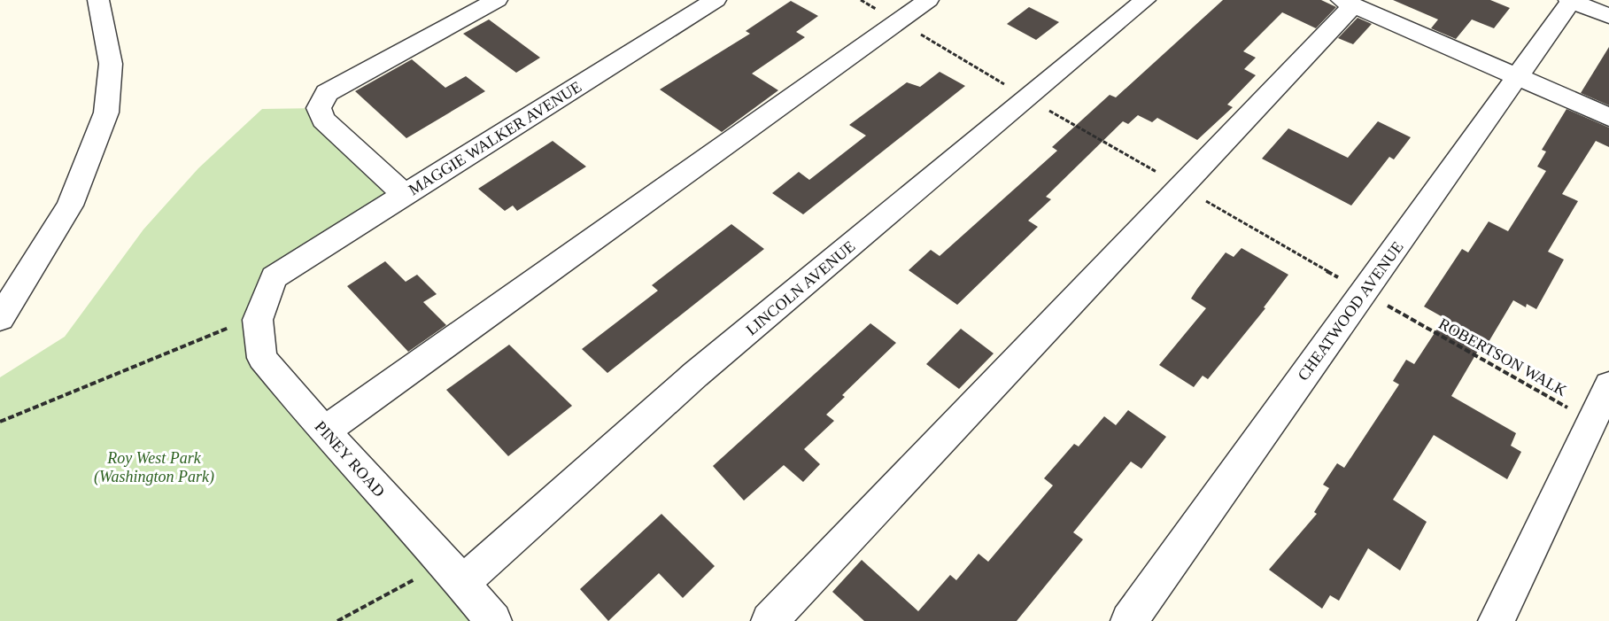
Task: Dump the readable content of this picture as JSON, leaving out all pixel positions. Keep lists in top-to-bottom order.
{
  "streets": {
    "street": [
      "MAGGIE WALKER AVENUE",
      "LINCOLN AVENUE",
      "CHEATWOOD AVENUE",
      "PINEY ROAD"
    ],
    "path": ["ROBERTSON WALK"]
  },
  "crossings": [
    ["MAGGIE WALKER AVENUE", "PINEY ROAD"],
    ["LINCOLN AVENUE", "PINEY ROAD"]
  ],
  "parks": ["Roy West Park (Washington Park)"]
}
